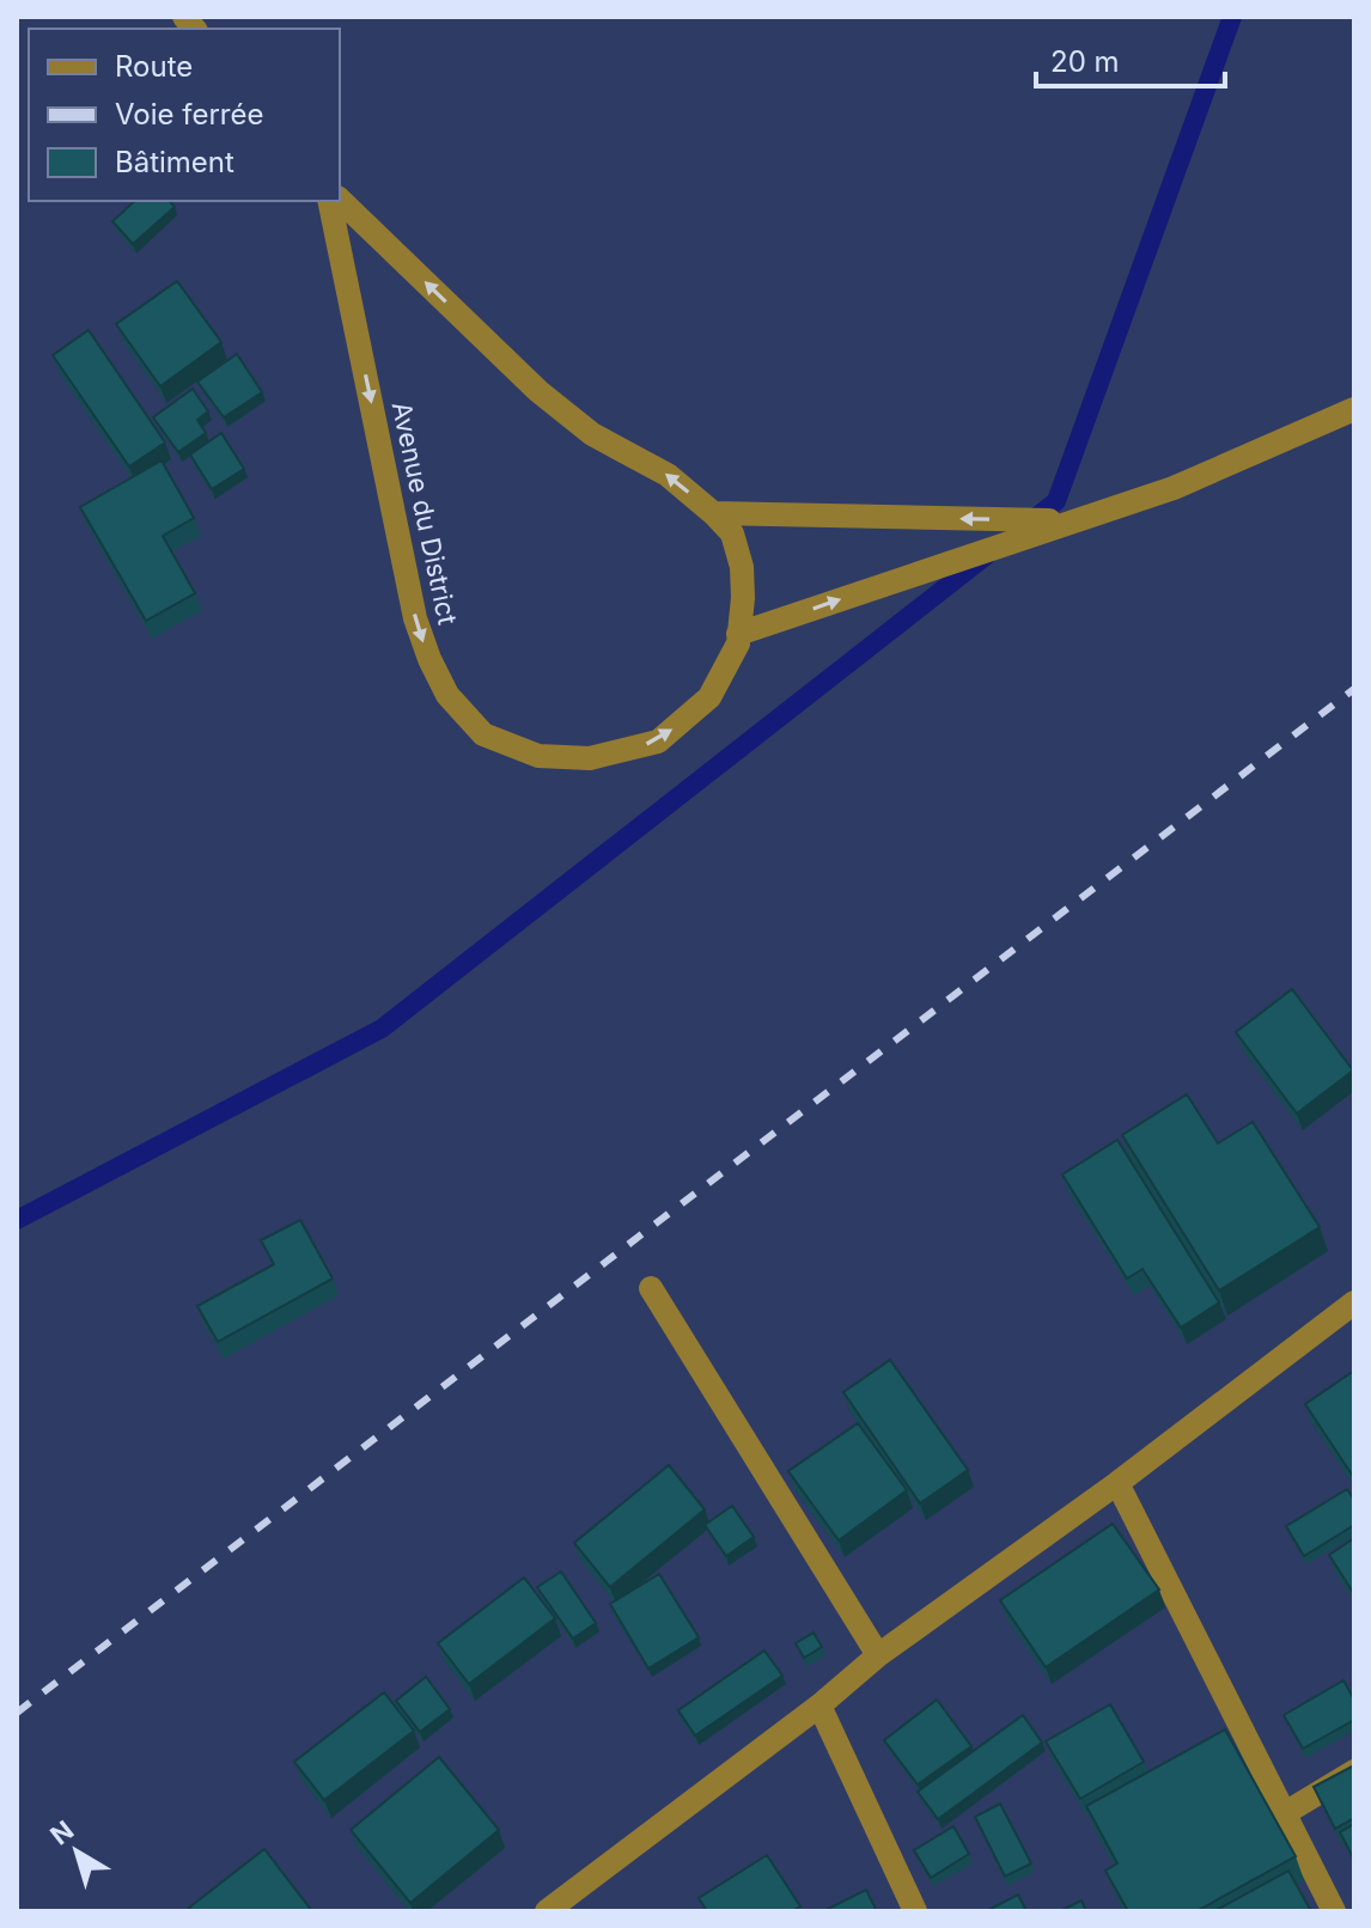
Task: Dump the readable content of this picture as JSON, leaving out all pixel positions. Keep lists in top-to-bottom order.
{
  "streets": {
    "street": ["Avenue du District"]
  },
  "legend": ["Route", "Voie ferrée", "Bâtiment"],
  "scale_bar": "20 m",
  "north": "top left"
}
